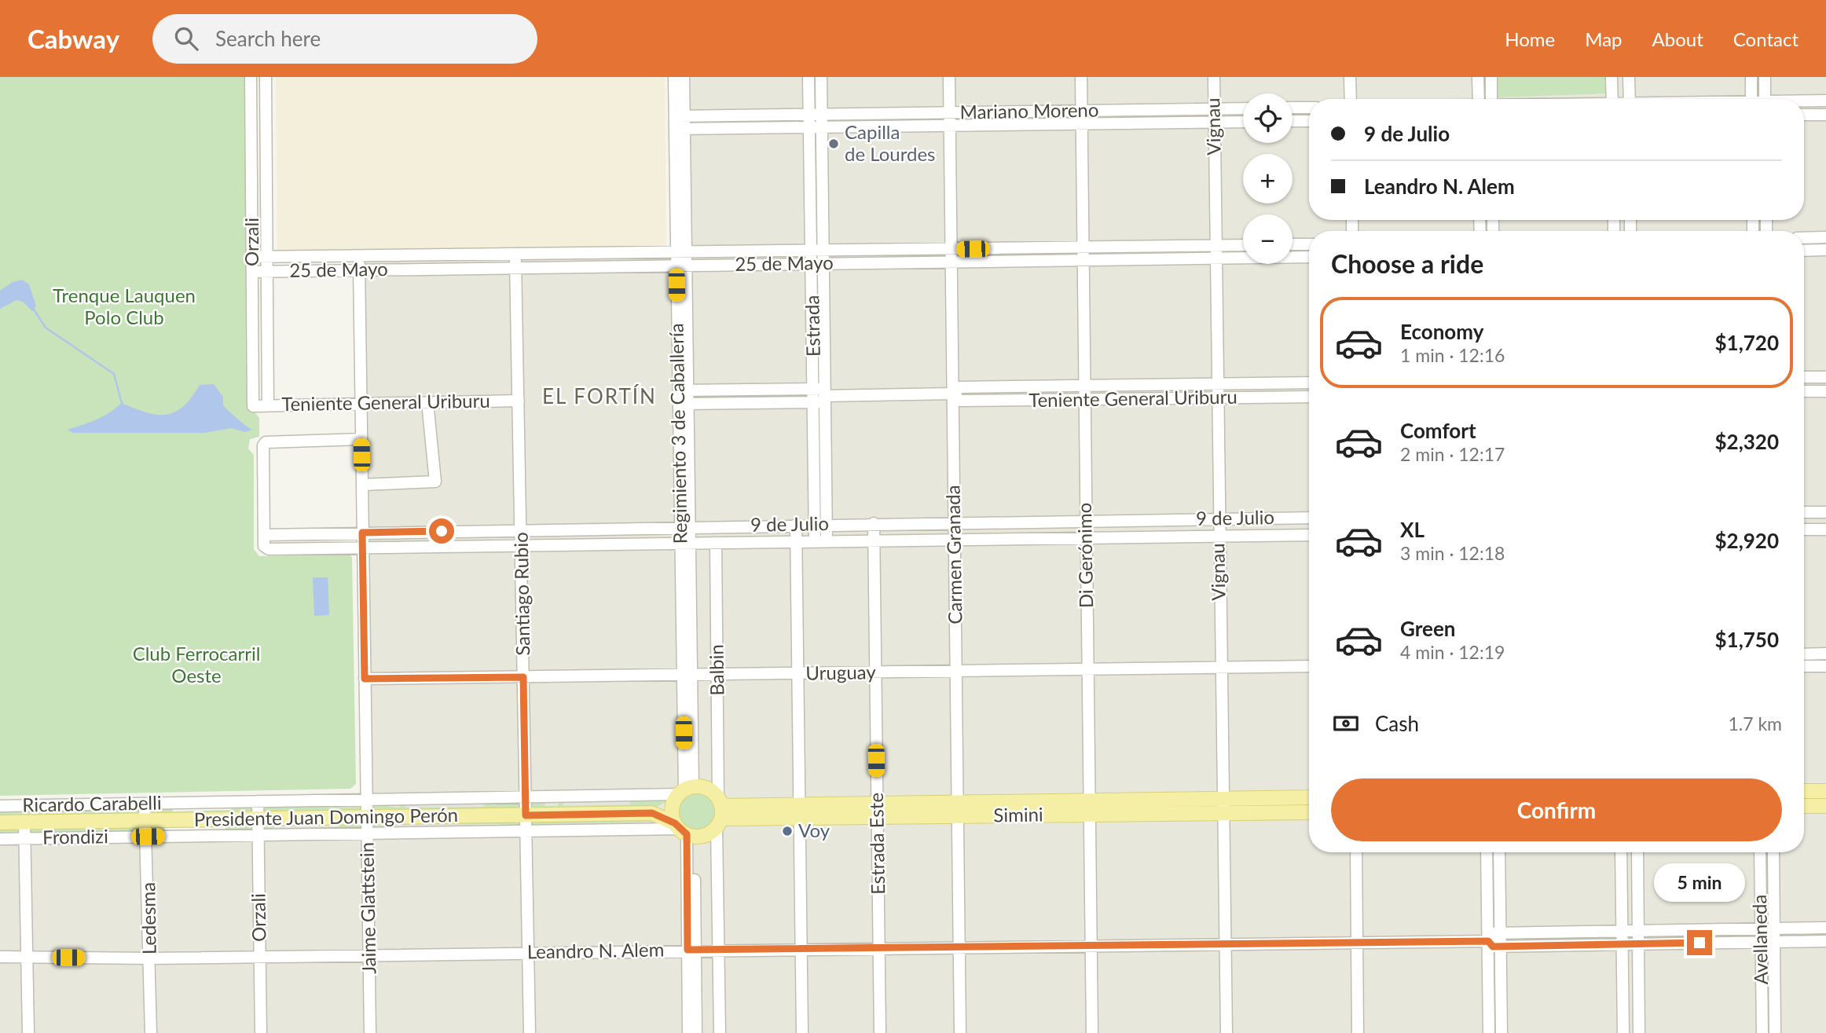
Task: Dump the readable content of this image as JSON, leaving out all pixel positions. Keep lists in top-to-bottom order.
{
  "streets": {
    "main road": ["Simini", "Presidente Juan Domingo Perón"],
    "street": [
      "Mariano Moreno",
      "Vignau",
      "Orzali",
      "25 de Mayo",
      "Estrada",
      "Teniente General Uriburu",
      "Regimiento 3 de Caballería",
      "9 de Julio",
      "Carmen Granada",
      "Di Gerónimo",
      "Santiago Rubio",
      "Balbin",
      "Uruguay",
      "Ricardo Carabelli",
      "Frondizi",
      "Estrada Este",
      "Jaime Glattstein",
      "Ledesma",
      "Avellaneda",
      "Leandro N. Alem"
    ]
  },
  "crossings": [
    ["Mariano Moreno", "Vignau"],
    ["Mariano Moreno", "Estrada"],
    ["Mariano Moreno", "Regimiento 3 de Caballería"],
    ["Mariano Moreno", "Carmen Granada"],
    ["Mariano Moreno", "Di Gerónimo"],
    ["Vignau", "25 de Mayo"],
    ["Vignau", "Teniente General Uriburu"],
    ["Vignau", "9 de Julio"],
    ["Vignau", "Uruguay"],
    ["Vignau", "Simini"],
    ["Vignau", "Leandro N. Alem"],
    ["Orzali", "25 de Mayo"],
    ["Orzali", "Teniente General Uriburu"],
    ["Orzali", "Ricardo Carabelli"],
    ["Orzali", "Presidente Juan Domingo Perón"],
    ["Orzali", "Frondizi"],
    ["Orzali", "Leandro N. Alem"],
    ["25 de Mayo", "Estrada"],
    ["25 de Mayo", "Regimiento 3 de Caballería"],
    ["25 de Mayo", "Carmen Granada"],
    ["25 de Mayo", "Di Gerónimo"],
    ["25 de Mayo", "Santiago Rubio"],
    ["25 de Mayo", "Jaime Glattstein"],
    ["Estrada", "Teniente General Uriburu"],
    ["Estrada", "9 de Julio"],
    ["Teniente General Uriburu", "Carmen Granada"],
    ["Teniente General Uriburu", "Di Gerónimo"],
    ["Teniente General Uriburu", "Santiago Rubio"],
    ["Teniente General Uriburu", "Jaime Glattstein"],
    ["Regimiento 3 de Caballería", "9 de Julio"],
    ["Regimiento 3 de Caballería", "Balbin"],
    ["Regimiento 3 de Caballería", "Uruguay"],
    ["Regimiento 3 de Caballería", "Ricardo Carabelli"],
    ["Regimiento 3 de Caballería", "Simini"],
    ["Regimiento 3 de Caballería", "Presidente Juan Domingo Perón"],
    ["Regimiento 3 de Caballería", "Frondizi"],
    ["9 de Julio", "Carmen Granada"],
    ["9 de Julio", "Di Gerónimo"],
    ["9 de Julio", "Santiago Rubio"],
    ["9 de Julio", "Balbin"],
    ["9 de Julio", "Estrada Este"],
    ["9 de Julio", "Jaime Glattstein"],
    ["Carmen Granada", "Uruguay"],
    ["Carmen Granada", "Simini"],
    ["Carmen Granada", "Leandro N. Alem"],
    ["Di Gerónimo", "Uruguay"],
    ["Di Gerónimo", "Simini"],
    ["Di Gerónimo", "Leandro N. Alem"],
    ["Santiago Rubio", "Uruguay"],
    ["Santiago Rubio", "Ricardo Carabelli"],
    ["Santiago Rubio", "Presidente Juan Domingo Perón"],
    ["Santiago Rubio", "Frondizi"],
    ["Santiago Rubio", "Leandro N. Alem"],
    ["Balbin", "Uruguay"],
    ["Balbin", "Ricardo Carabelli"],
    ["Balbin", "Simini"],
    ["Balbin", "Presidente Juan Domingo Perón"],
    ["Balbin", "Frondizi"],
    ["Balbin", "Leandro N. Alem"],
    ["Uruguay", "Estrada Este"],
    ["Uruguay", "Jaime Glattstein"],
    ["Ricardo Carabelli", "Simini"],
    ["Ricardo Carabelli", "Presidente Juan Domingo Perón"],
    ["Ricardo Carabelli", "Frondizi"],
    ["Ricardo Carabelli", "Jaime Glattstein"],
    ["Ricardo Carabelli", "Ledesma"],
    ["Simini", "Presidente Juan Domingo Perón"],
    ["Simini", "Frondizi"],
    ["Simini", "Estrada Este"],
    ["Presidente Juan Domingo Perón", "Frondizi"],
    ["Presidente Juan Domingo Perón", "Jaime Glattstein"],
    ["Presidente Juan Domingo Perón", "Ledesma"],
    ["Frondizi", "Jaime Glattstein"],
    ["Frondizi", "Ledesma"],
    ["Estrada Este", "Leandro N. Alem"],
    ["Jaime Glattstein", "Leandro N. Alem"],
    ["Ledesma", "Leandro N. Alem"],
    ["Avellaneda", "Leandro N. Alem"]
  ],
  "districts": ["EL FORTÍN"],
  "parks": ["Trenque Lauquen Polo Club", "Club Ferrocarril Oeste"],
  "places": ["Capilla de Lourdes", "Voy"],
  "page": {
    "header": "Cabway",
    "search": "Search here",
    "nav": [
      "Home",
      "Map",
      "About",
      "Contact"
    ],
    "map_buttons": ["+", "−"],
    "banner": ["9 de Julio", "Leandro N. Alem"],
    "heading": "Choose a ride",
    "list": [
      {
        "name": "Economy",
        "note": "1 min · 12:16",
        "value": "$1,720"
      },
      {
        "name": "Comfort",
        "note": "2 min · 12:17",
        "value": "$2,320"
      },
      {
        "name": "XL",
        "note": "3 min · 12:18",
        "value": "$2,920"
      },
      {
        "name": "Green",
        "note": "4 min · 12:19",
        "value": "$1,750"
      }
    ],
    "pay": ["Cash", "1.7 km"],
    "buttons": "Confirm",
    "bubble": "5 min"
  }
}
